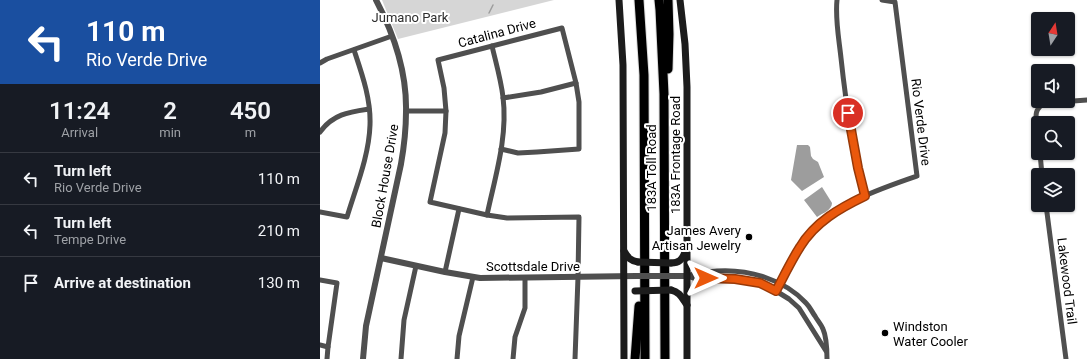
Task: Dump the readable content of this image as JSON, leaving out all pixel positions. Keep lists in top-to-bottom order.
{
  "streets": {
    "highway": ["183A Toll Road"],
    "main road": ["183A Frontage Road"],
    "street": [
      "Catalina Drive",
      "Rio Verde Drive",
      "Block House Drive",
      "Scottsdale Drive",
      "Lakewood Trail"
    ]
  },
  "crossings": [
    ["Rio Verde Drive", "Scottsdale Drive"],
    ["183A Frontage Road", "Scottsdale Drive"],
    ["Block House Drive", "Scottsdale Drive"]
  ],
  "parks": ["Jumano Park"],
  "places": ["James Avery Artisan Jewelry", "Windston Water Cooler"],
  "north": "top",
  "page": {
    "turn": ["110 m", "Rio Verde Drive"],
    "eta": [
      "11:24",
      "Arrival",
      "2",
      "min",
      "450",
      "m"
    ],
    "list": [
      {
        "name": "Turn left",
        "note": "Rio Verde Drive",
        "value": "110 m"
      },
      {
        "name": "Turn left",
        "note": "Tempe Drive",
        "value": "210 m"
      },
      {
        "name": "Arrive at destination",
        "value": "130 m"
      }
    ]
  }
}
